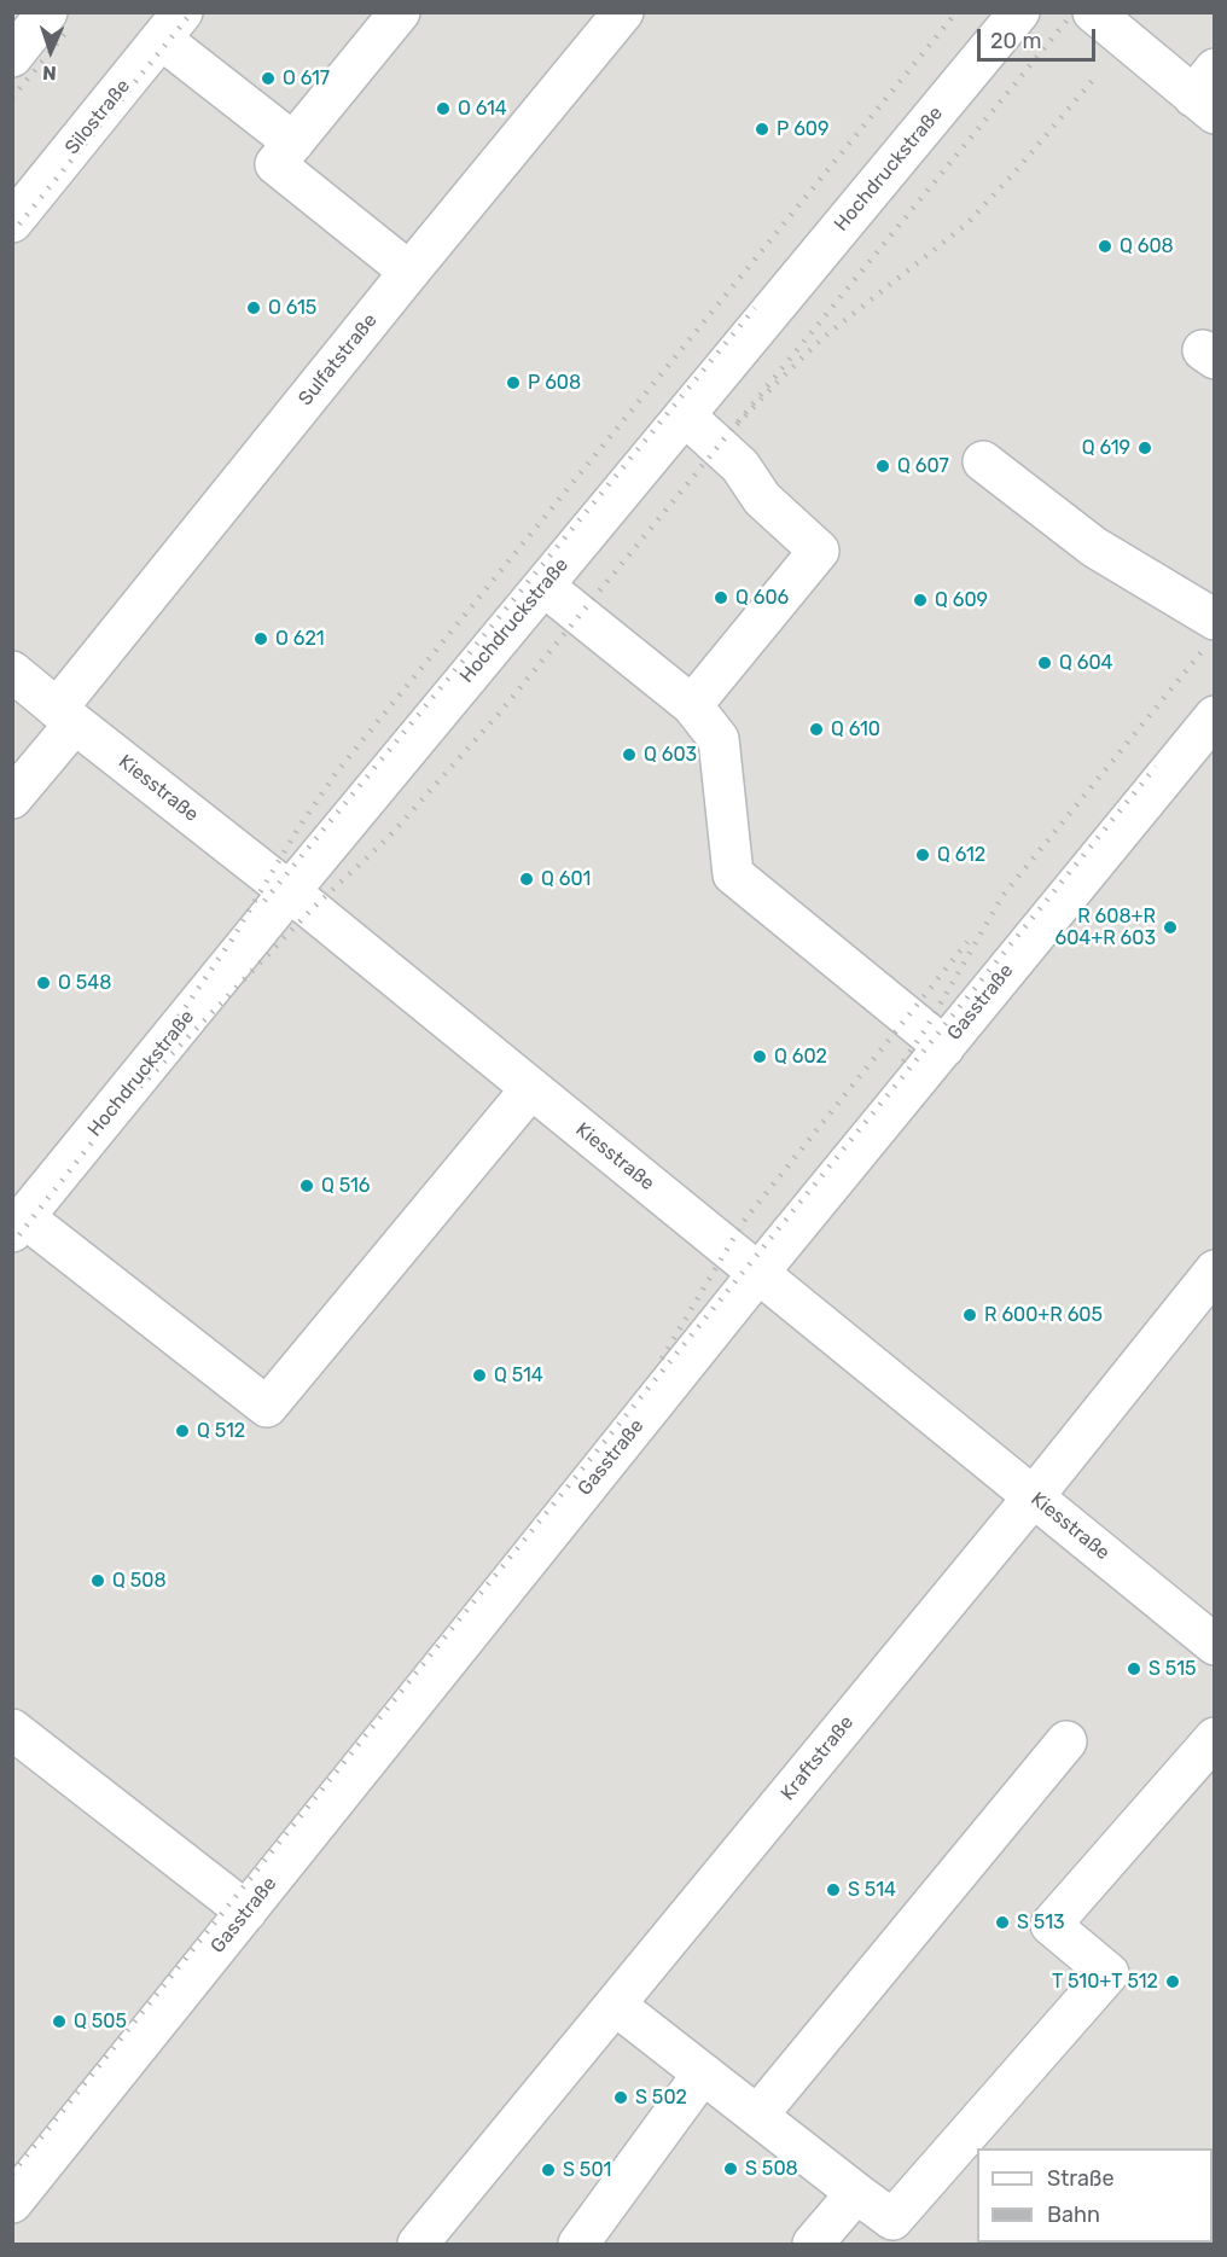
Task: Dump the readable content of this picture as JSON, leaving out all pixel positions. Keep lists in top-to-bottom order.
{
  "streets": {
    "street": [
      "Silostraße",
      "Hochdruckstraße",
      "Sulfatstraße",
      "Kiesstraße",
      "Gasstraße",
      "Kraftstraße"
    ]
  },
  "crossings": [
    ["Hochdruckstraße", "Kiesstraße"],
    ["Sulfatstraße", "Kiesstraße"],
    ["Kiesstraße", "Gasstraße"],
    ["Kiesstraße", "Kraftstraße"]
  ],
  "places": [
    "O 617",
    "O 614",
    "P 609",
    "Q 608",
    "O 615",
    "P 608",
    "Q 619",
    "Q 607",
    "Q 606",
    "Q 609",
    "O 621",
    "Q 604",
    "Q 610",
    "Q 603",
    "Q 612",
    "Q 601",
    "R 608+R 604+R 603",
    "O 548",
    "Q 602",
    "Q 516",
    "R 600+R 605",
    "Q 514",
    "Q 512",
    "Q 508",
    "S 515",
    "S 514",
    "S 513",
    "T 510+T 512",
    "Q 505",
    "S 502",
    "S 508",
    "S 501"
  ],
  "legend": ["Straße", "Bahn"],
  "scale_bar": "20 m",
  "north": "bottom"
}
